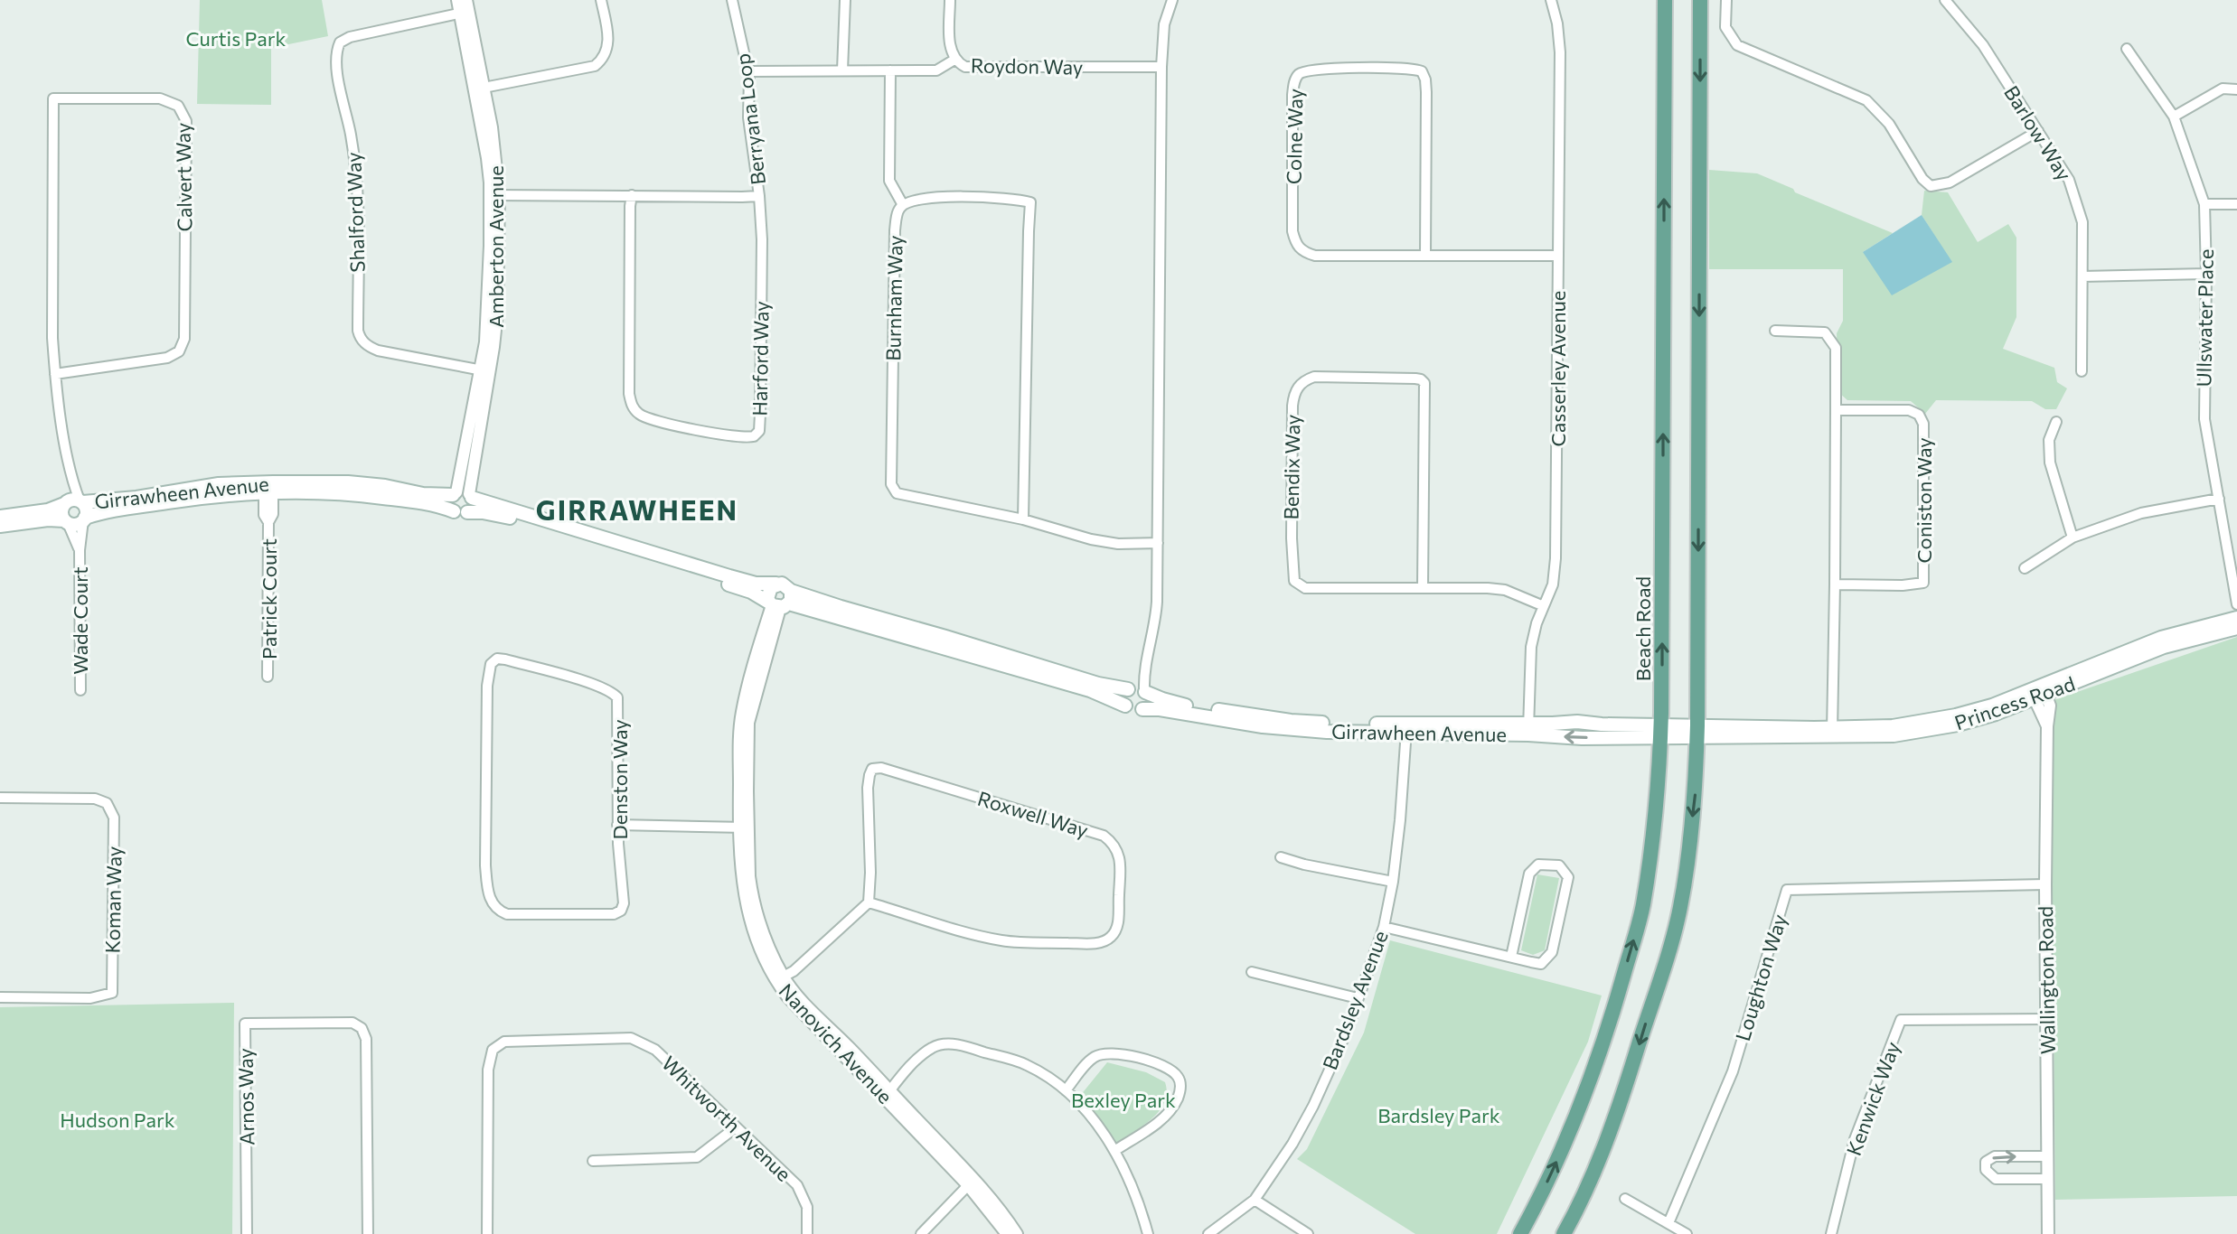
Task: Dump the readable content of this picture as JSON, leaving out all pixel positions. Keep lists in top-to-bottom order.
{
  "streets": {
    "main road": ["Girrawheen Avenue", "Beach Road", "Princess Road"],
    "street": [
      "Roydon Way",
      "Berryana Loop",
      "Barlow Way",
      "Colne Way",
      "Calvert Way",
      "Shalford Way",
      "Amberton Avenue",
      "Burnham Way",
      "Ullswater Place",
      "Harford Way",
      "Casserley Avenue",
      "Bendix Way",
      "Coniston Way",
      "Patrick Court",
      "Wade Court",
      "Denston Way",
      "Roxwell Way",
      "Koman Way",
      "Loughton Way",
      "Wallington Road",
      "Bardsley Avenue",
      "Nanovich Avenue",
      "Arnos Way",
      "Kenwick Way",
      "Whitworth Avenue"
    ]
  },
  "crossings": [
    ["Berryana Loop", "Harford Way"],
    ["Colne Way", "Casserley Avenue"],
    ["Calvert Way", "Girrawheen Avenue"],
    ["Calvert Way", "Wade Court"],
    ["Shalford Way", "Amberton Avenue"],
    ["Amberton Avenue", "Girrawheen Avenue"],
    ["Casserley Avenue", "Bendix Way"],
    ["Casserley Avenue", "Girrawheen Avenue"],
    ["Girrawheen Avenue", "Patrick Court"],
    ["Girrawheen Avenue", "Wade Court"],
    ["Girrawheen Avenue", "Beach Road"],
    ["Girrawheen Avenue", "Princess Road"],
    ["Girrawheen Avenue", "Bardsley Avenue"],
    ["Girrawheen Avenue", "Nanovich Avenue"],
    ["Princess Road", "Wallington Road"],
    ["Loughton Way", "Wallington Road"],
    ["Wallington Road", "Kenwick Way"]
  ],
  "districts": ["GIRRAWHEEN"],
  "parks": [
    "Curtis Park",
    "Bexley Park",
    "Bardsley Park",
    "Hudson Park"
  ]
}
